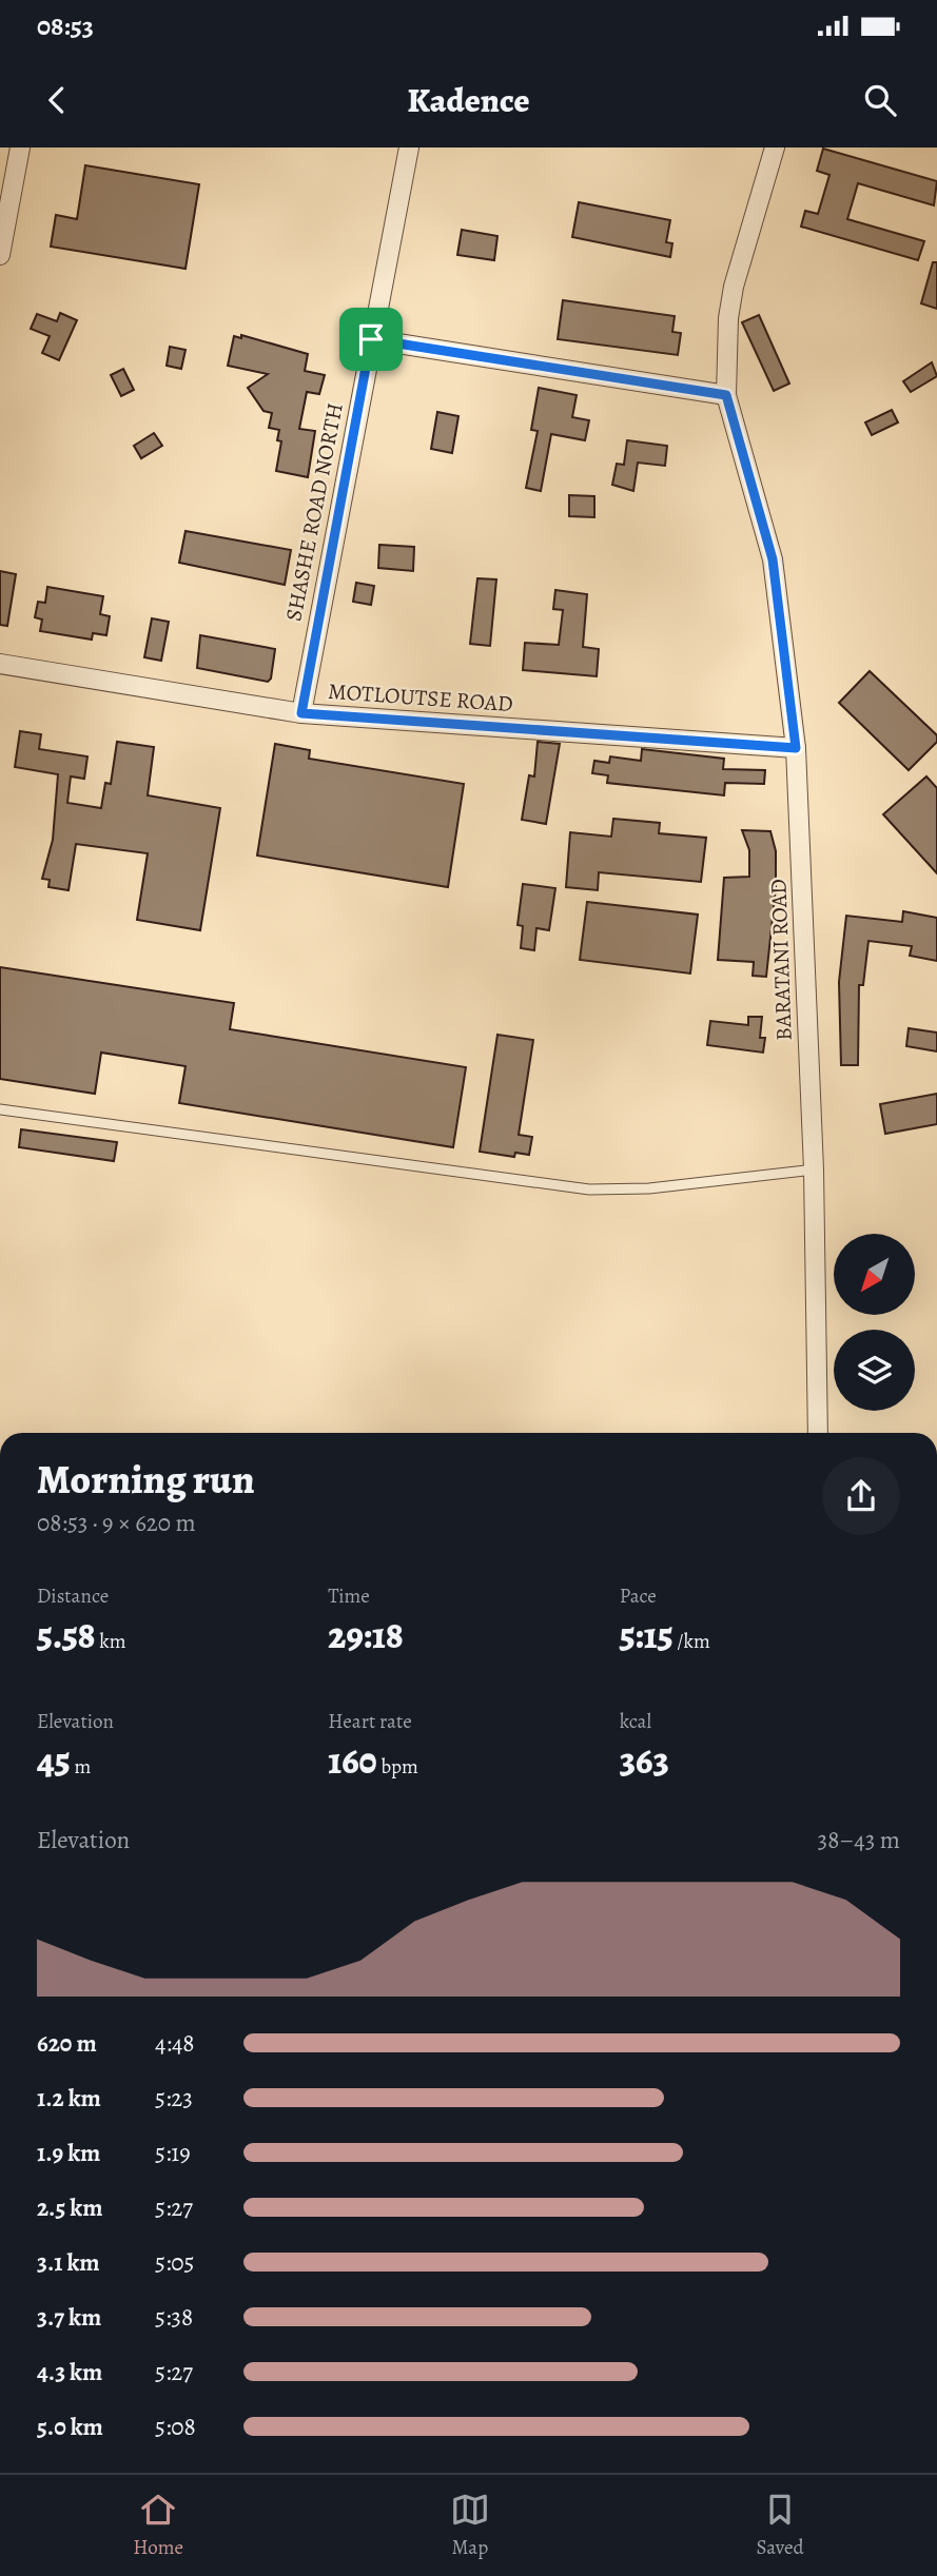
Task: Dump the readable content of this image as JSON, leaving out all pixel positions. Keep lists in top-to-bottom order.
{
  "streets": {
    "street": ["SHASHE ROAD NORTH", "MOTLOUTSE ROAD", "BARATANI ROAD"]
  },
  "crossings": [
    ["SHASHE ROAD NORTH", "MOTLOUTSE ROAD"],
    ["MOTLOUTSE ROAD", "BARATANI ROAD"]
  ],
  "north": "bottom left",
  "page": {
    "status": "08:53",
    "header": "Kadence",
    "heading": ["Morning run", "08:53 · 9 × 620 m"],
    "stats": [
      ["Distance", "5.58 km"],
      ["Time", "29:18"],
      ["Pace", "5:15 /km"],
      ["Elevation", "45 m"],
      ["Heart rate", "160 bpm"],
      ["kcal", "363"]
    ],
    "chart": ["Elevation", "38–43 m"],
    "list": [
      {
        "name": "620 m",
        "note": "4:48"
      },
      {
        "name": "1.2 km",
        "note": "5:23"
      },
      {
        "name": "1.9 km",
        "note": "5:19"
      },
      {
        "name": "2.5 km",
        "note": "5:27"
      },
      {
        "name": "3.1 km",
        "note": "5:05"
      },
      {
        "name": "3.7 km",
        "note": "5:38"
      },
      {
        "name": "4.3 km",
        "note": "5:27"
      },
      {
        "name": "5.0 km",
        "note": "5:08"
      }
    ],
    "tabs": ["Home", "Map", "Saved"]
  }
}
